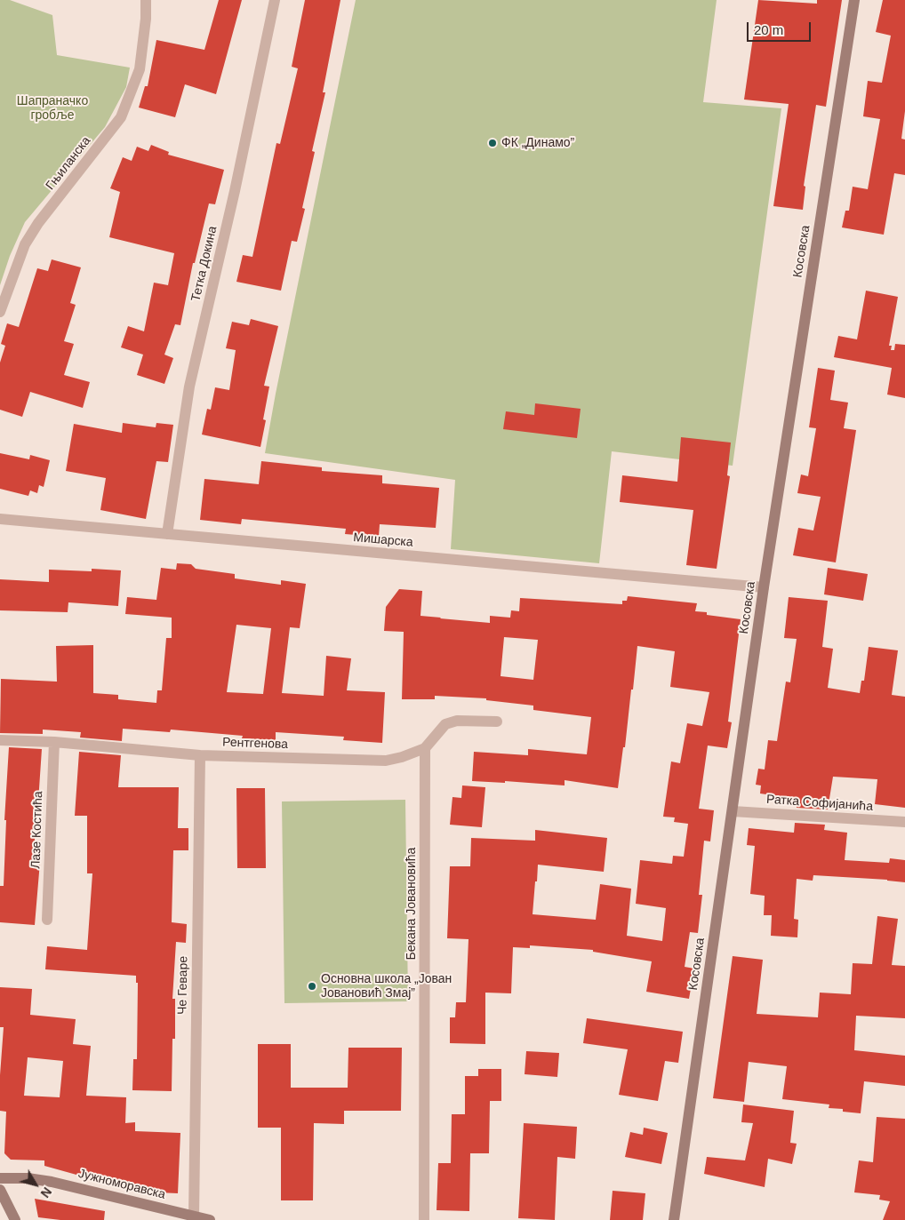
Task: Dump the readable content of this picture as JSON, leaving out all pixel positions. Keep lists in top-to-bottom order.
{
  "streets": {
    "street": [
      "Гњиланска",
      "Косовска",
      "Тетка Докина",
      "Мишарска",
      "Рентгенова",
      "Ратка Софијанића",
      "Лазе Костића",
      "Бекана Јовановића",
      "Че Геваре",
      "Јужноморавска"
    ]
  },
  "crossings": [
    ["Косовска", "Мишарска"],
    ["Косовска", "Ратка Софијанића"],
    ["Тетка Докина", "Мишарска"],
    ["Рентгенова", "Лазе Костића"],
    ["Рентгенова", "Бекана Јовановића"],
    ["Рентгенова", "Че Геваре"],
    ["Че Геваре", "Јужноморавска"]
  ],
  "parks": ["Шапраначко гробље"],
  "places": ["ФК „Динамо”", "Основна школа „Јован Јовановић Змај”"],
  "scale_bar": "20 m",
  "north": "bottom right"
}
